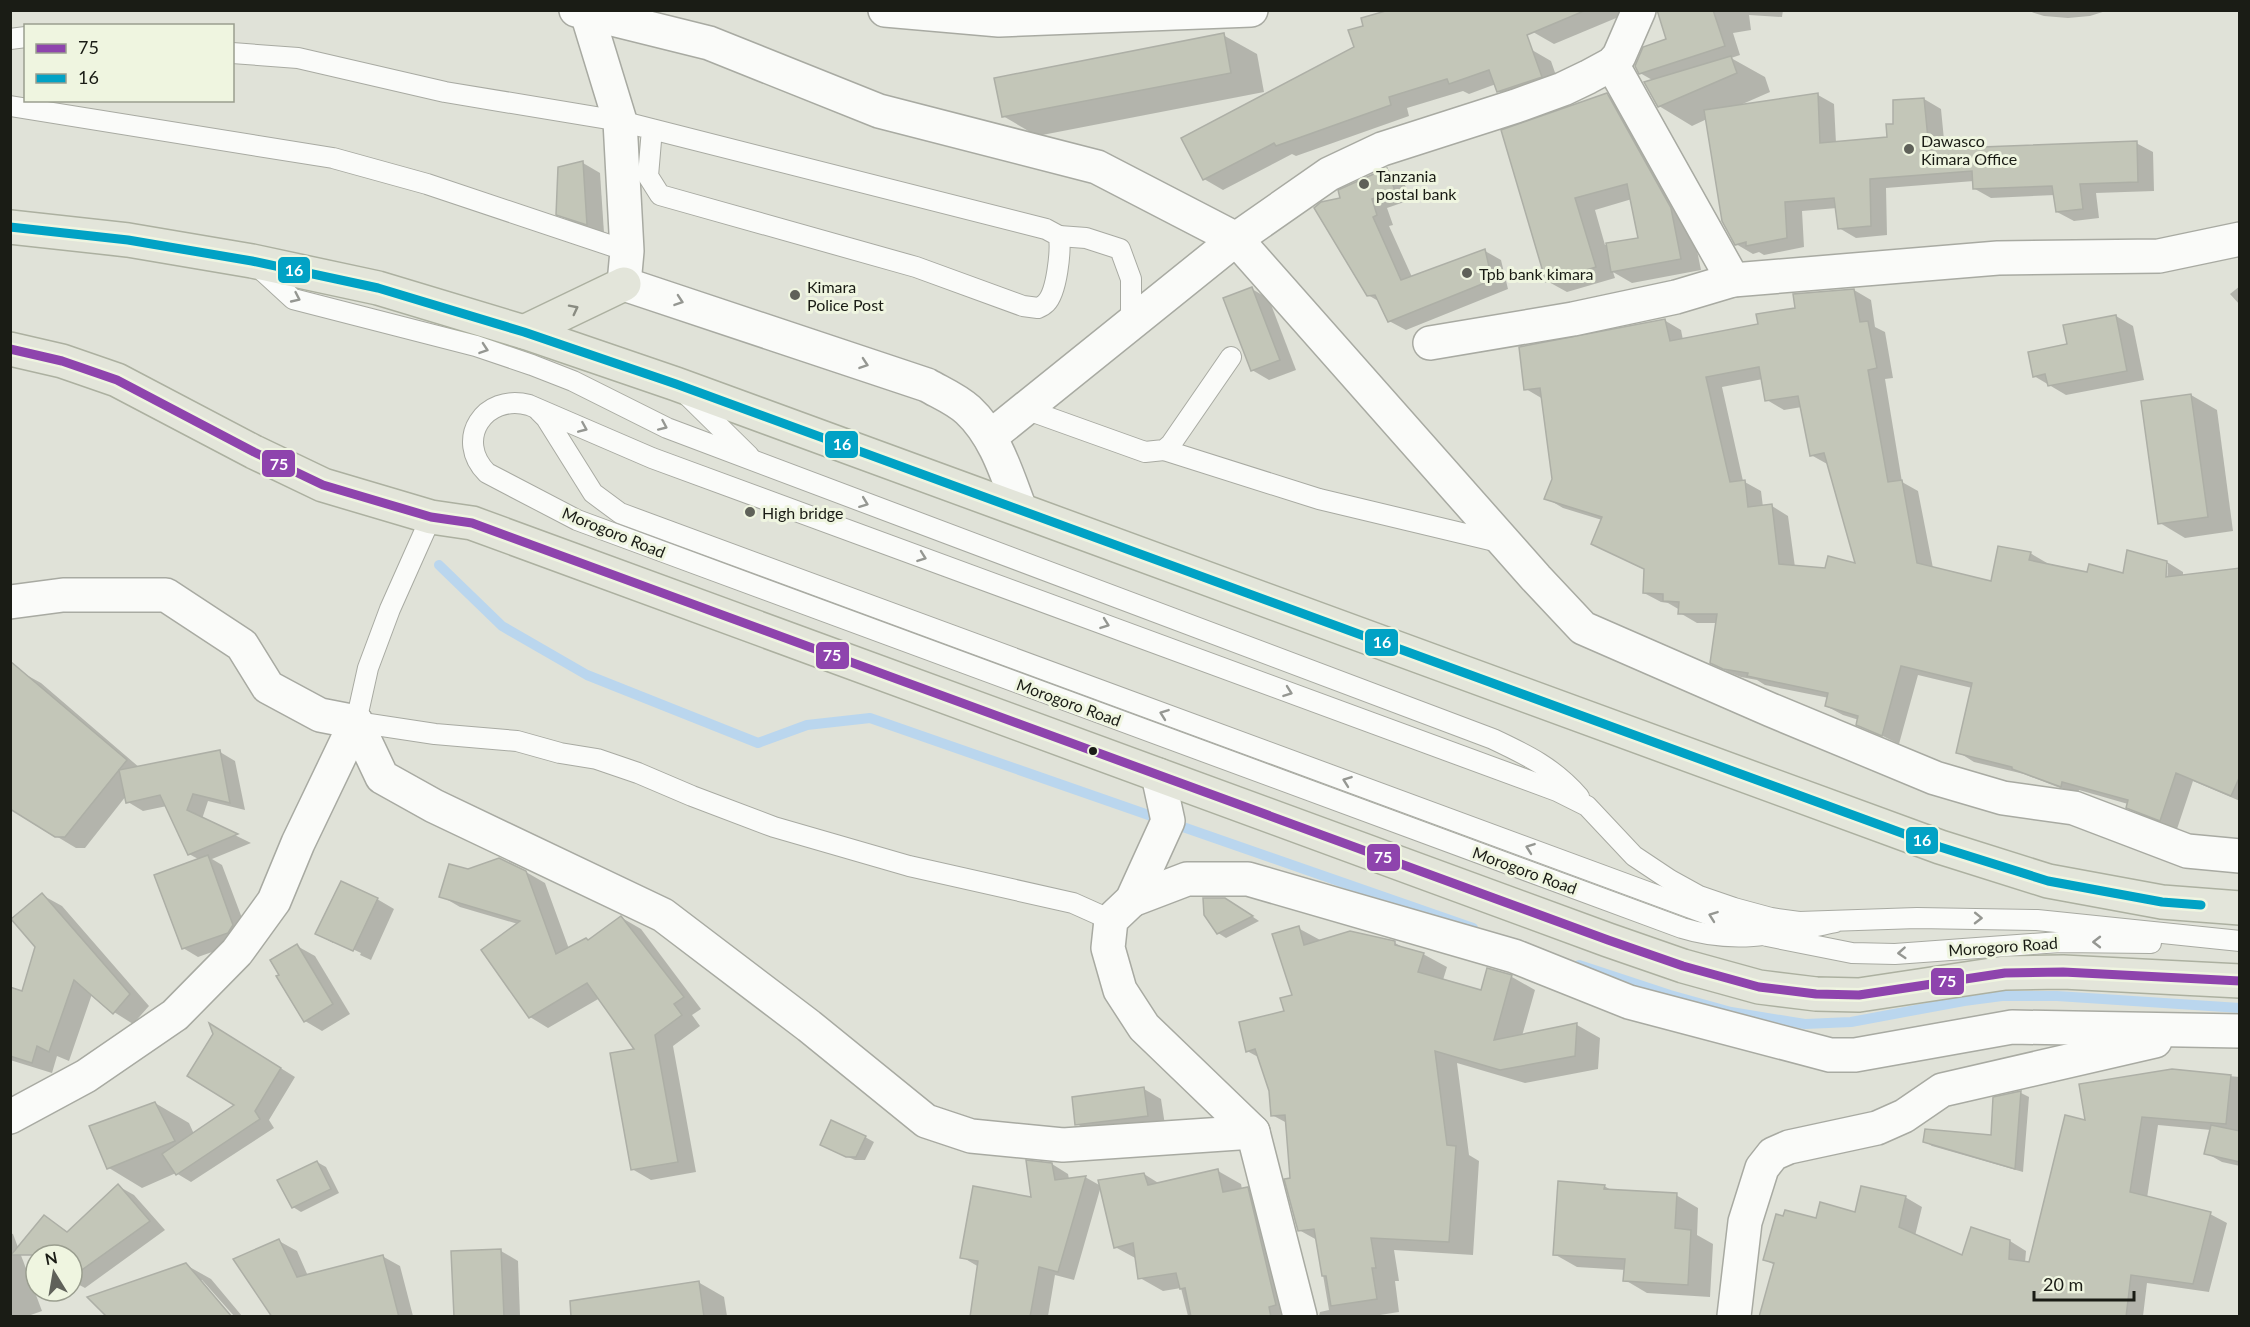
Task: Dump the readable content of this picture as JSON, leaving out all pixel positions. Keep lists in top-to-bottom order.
{
  "streets": {
    "highway": ["Morogoro Road"]
  },
  "places": [
    "Dawasco Kimara Office",
    "Tanzania postal bank",
    "Tpb bank kimara",
    "Kimara Police Post",
    "High bridge"
  ],
  "lines": ["transit line 16", "transit line 75"],
  "legend": ["75", "16"],
  "scale_bar": "20 m",
  "north": "top"
}
